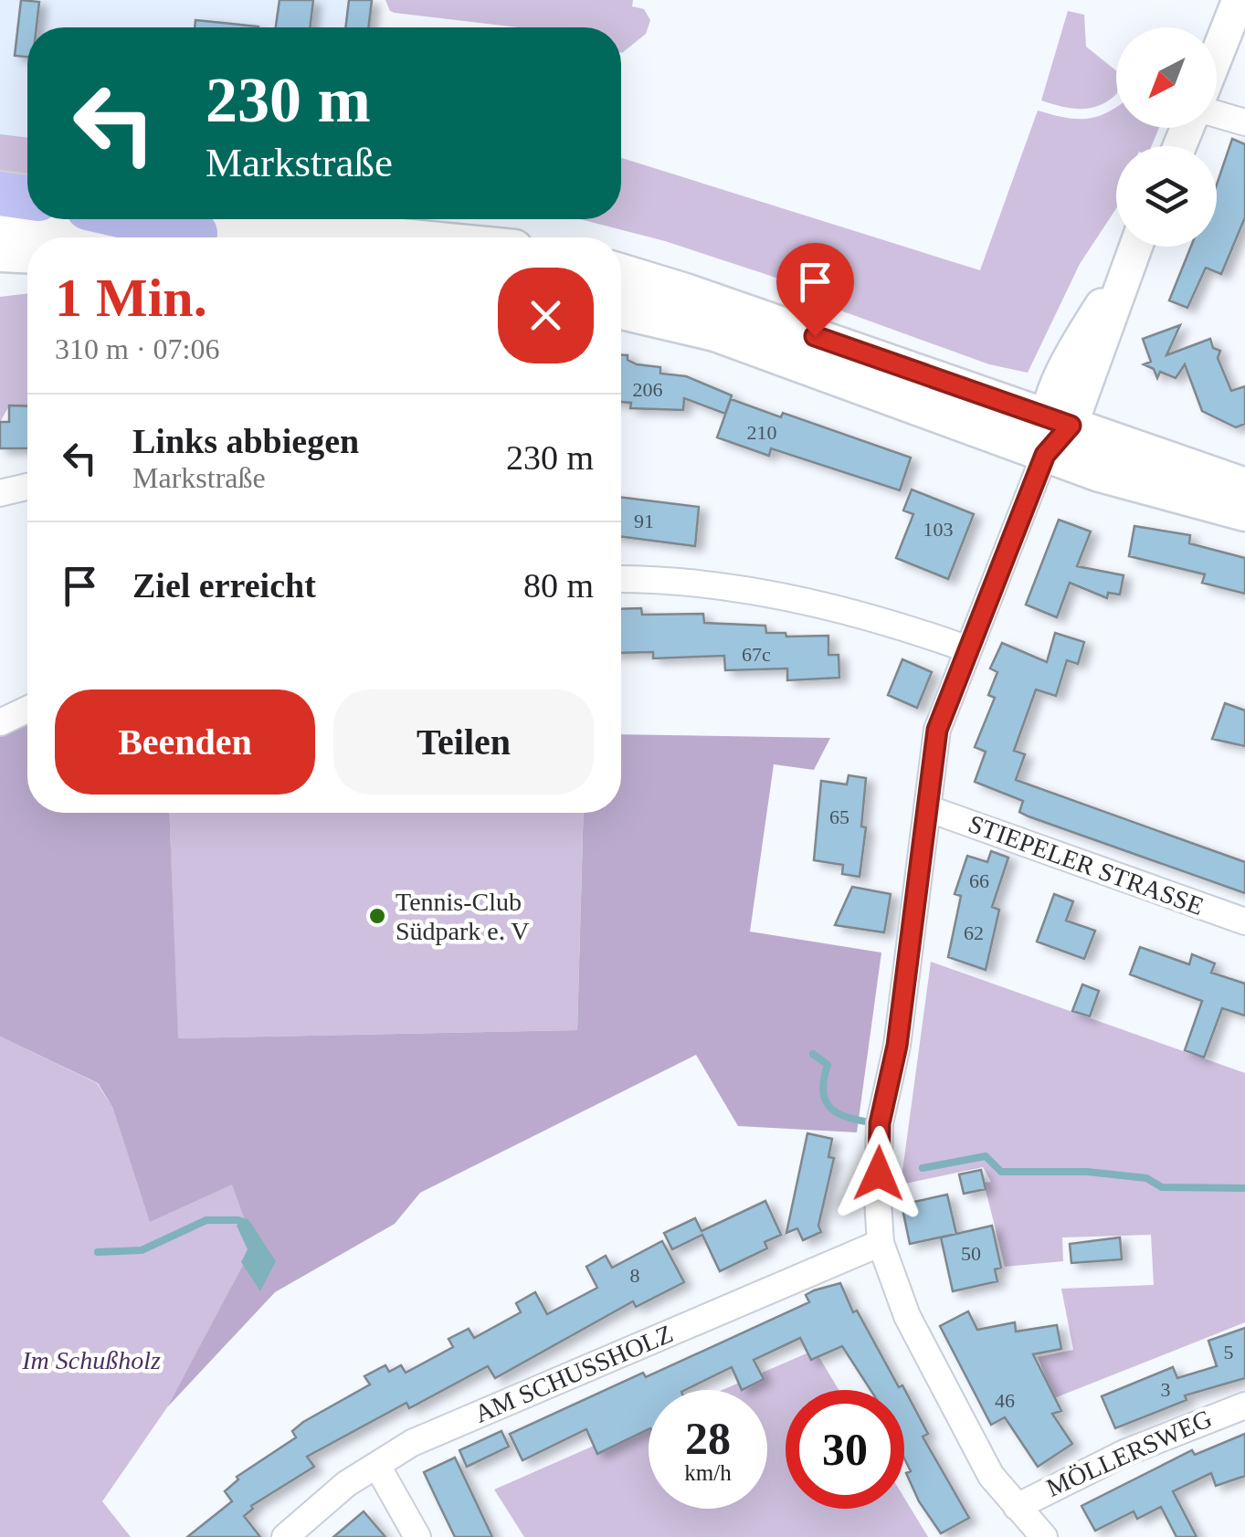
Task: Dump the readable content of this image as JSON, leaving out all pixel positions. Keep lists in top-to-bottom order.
{
  "streets": {
    "street": ["STIEPELER STRASSE", "AM SCHUSSHOLZ", "MÖLLERSWEG"]
  },
  "parks": ["Im Schußholz"],
  "places": ["Tennis-Club Südpark e. V"],
  "house_numbers": [
    "206",
    "210",
    "91",
    "103",
    "67c",
    "65",
    "66",
    "62",
    "50",
    "8",
    "5",
    "3",
    "46"
  ],
  "north": "bottom left",
  "page": {
    "turn": ["230 m", "Markstraße"],
    "heading": ["1 Min.", "310 m · 07:06"],
    "list": [
      {
        "name": "Links abbiegen",
        "note": "Markstraße",
        "value": "230 m"
      },
      {
        "name": "Ziel erreicht",
        "value": "80 m"
      }
    ],
    "buttons": ["Beenden", "Teilen"],
    "speed": "28 km/h",
    "limit": "30"
  }
}
